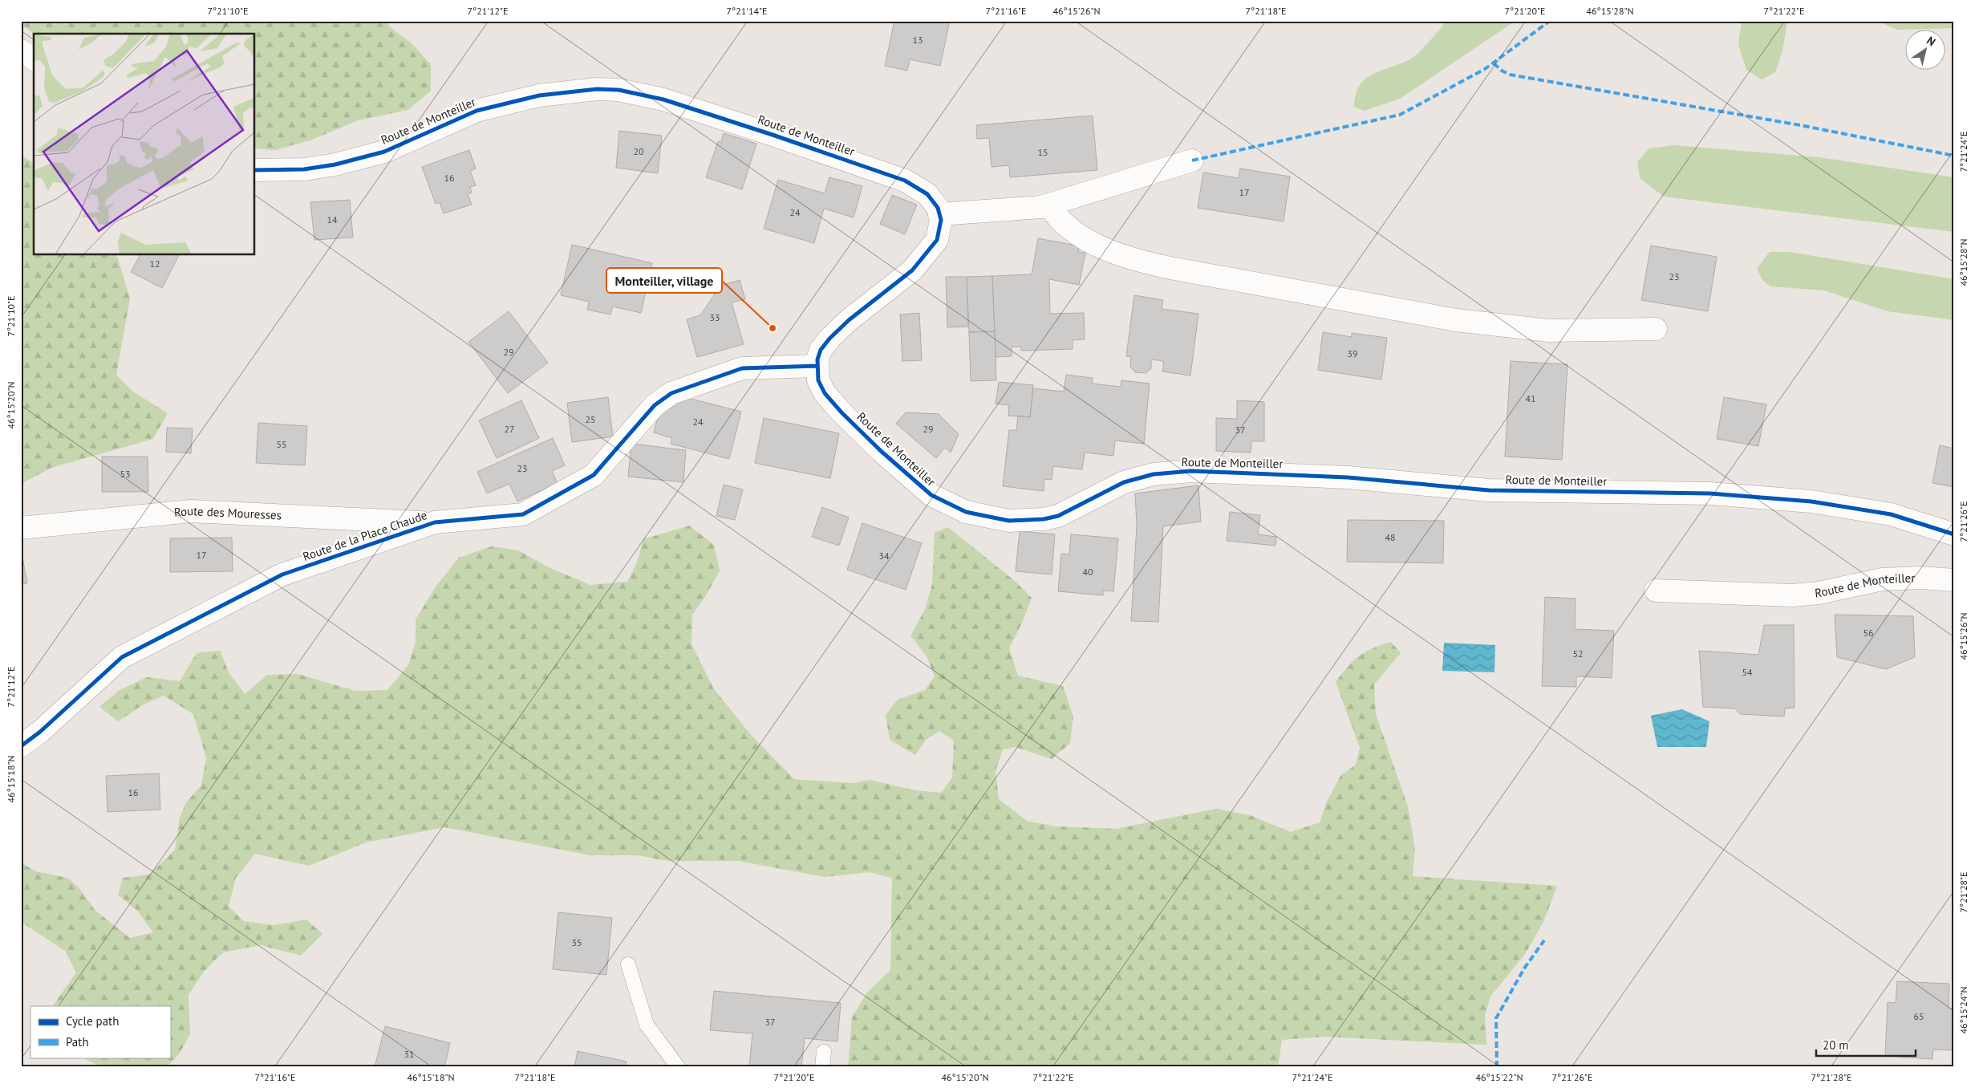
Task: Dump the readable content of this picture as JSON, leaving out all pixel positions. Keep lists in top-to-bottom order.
{
  "streets": {
    "street": ["Route de Monteiller", "Route des Mouresses", "Route de la Place Chaude"]
  },
  "crossings": [
    ["Route de Monteiller", "Route de la Place Chaude"],
    ["Route des Mouresses", "Route de la Place Chaude"]
  ],
  "places": ["Monteiller, village"],
  "house_numbers": [
    "13",
    "20",
    "15",
    "16",
    "17",
    "24",
    "14",
    "12",
    "23",
    "33",
    "29",
    "39",
    "41",
    "25",
    "24",
    "27",
    "29",
    "37",
    "55",
    "23",
    "53",
    "48",
    "17",
    "34",
    "40",
    "56",
    "52",
    "54",
    "16",
    "35",
    "65",
    "37",
    "31"
  ],
  "legend": ["Cycle path", "Path"],
  "scale_bar": "20 m",
  "north": "top right",
  "coordinates": [
    "7°21'10\"E",
    "7°21'12\"E",
    "7°21'14\"E",
    "7°21'16\"E",
    "46°15'26\"N",
    "7°21'18\"E",
    "7°21'20\"E",
    "46°15'28\"N",
    "7°21'22\"E",
    "7°21'24\"E",
    "46°15'20\"N",
    "7°21'26\"E",
    "46°15'18\"N",
    "7°21'28\"E",
    "46°15'24\"N",
    "46°15'22\"N"
  ]
}
